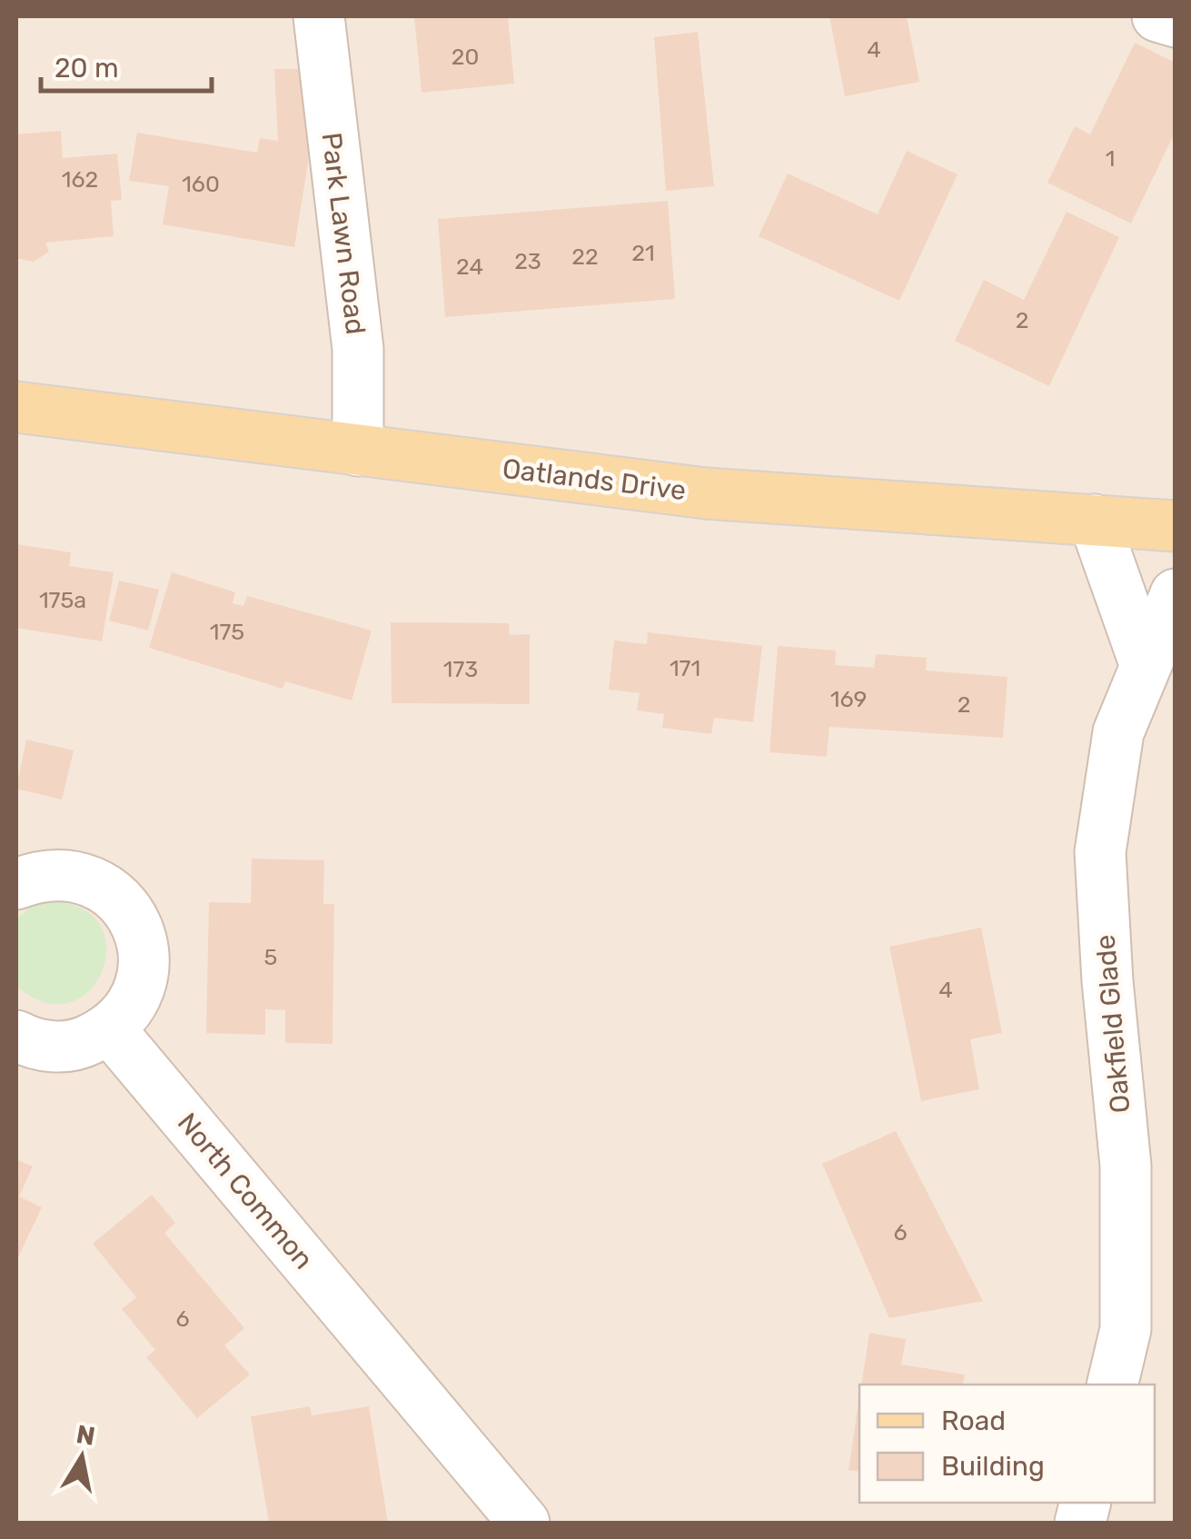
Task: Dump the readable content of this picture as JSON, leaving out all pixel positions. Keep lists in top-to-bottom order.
{
  "streets": {
    "main road": ["Oatlands Drive"],
    "street": ["Park Lawn Road", "Oakfield Glade", "North Common"]
  },
  "crossings": [
    ["Park Lawn Road", "Oatlands Drive"]
  ],
  "house_numbers": [
    "4",
    "20",
    "1",
    "162",
    "160",
    "21",
    "22",
    "23",
    "24",
    "2",
    "175a",
    "175",
    "171",
    "173",
    "169",
    "2",
    "5",
    "4",
    "6",
    "6"
  ],
  "legend": ["Road", "Building"],
  "scale_bar": "20 m",
  "north": "top"
}
